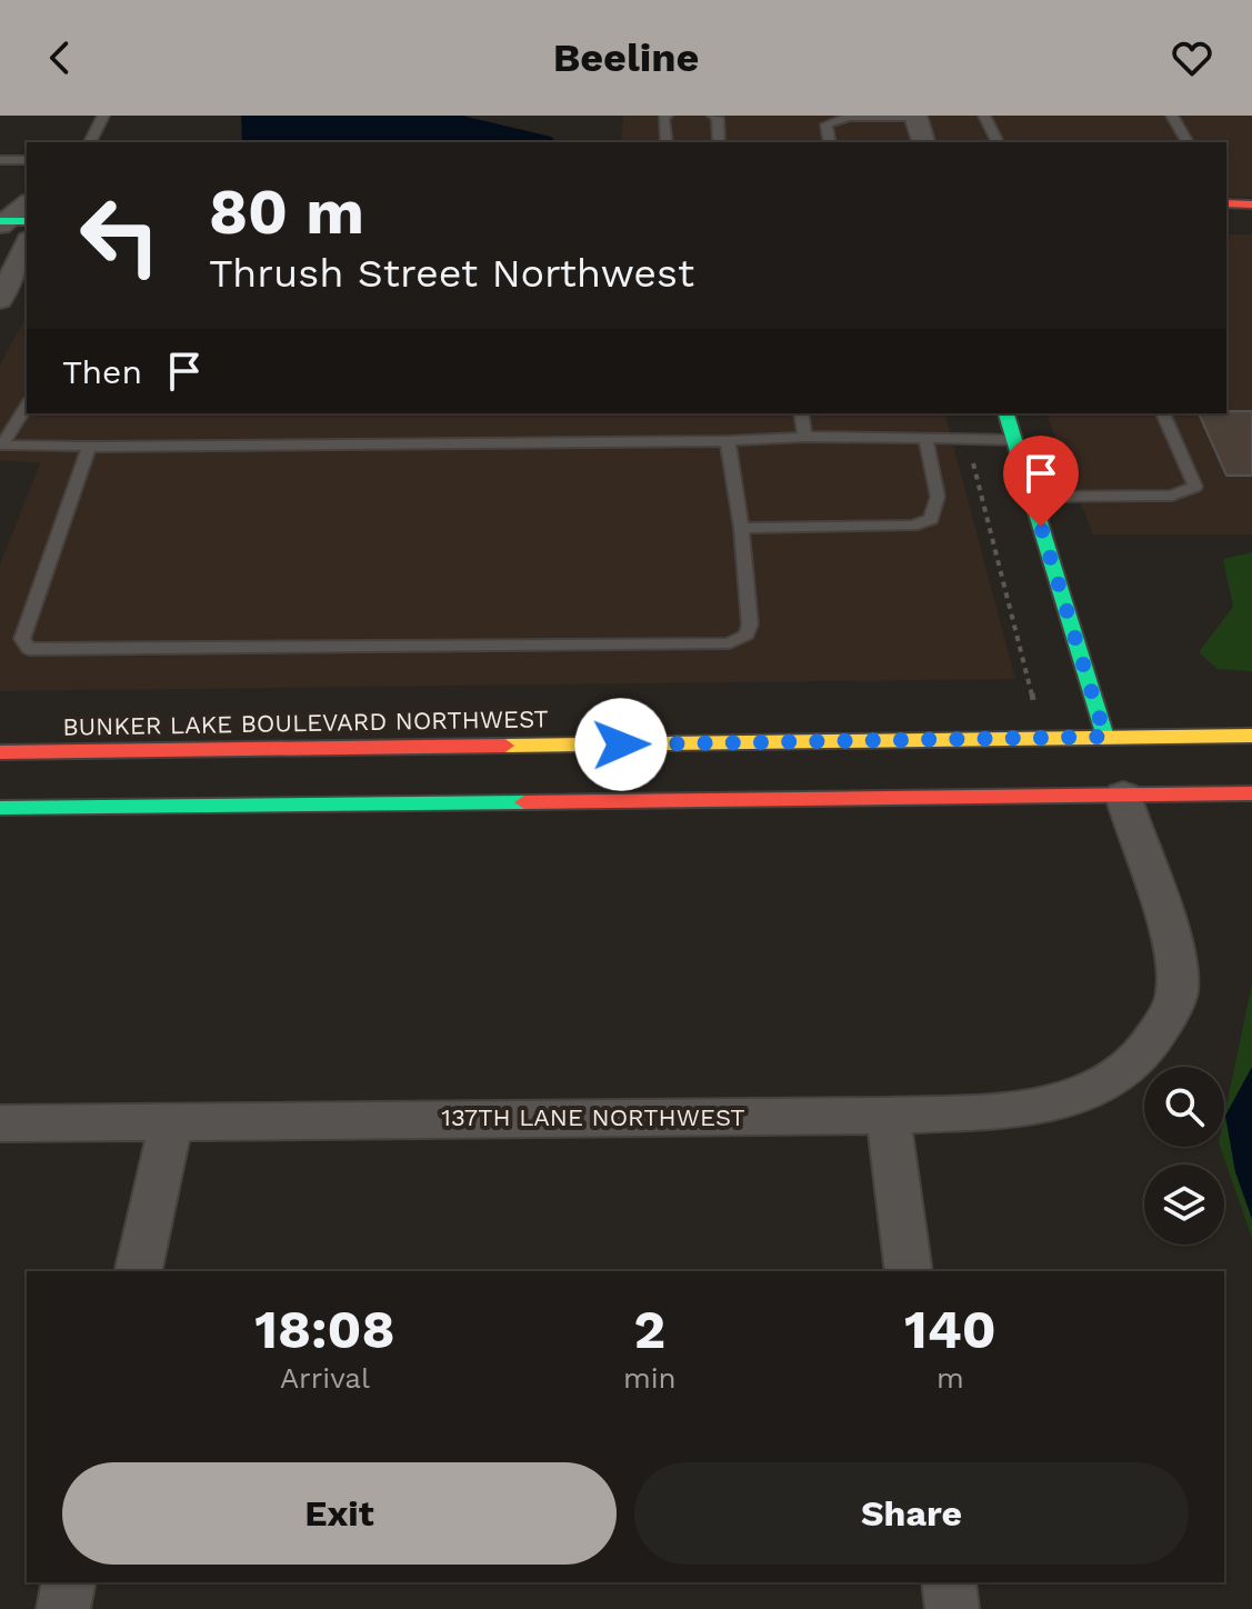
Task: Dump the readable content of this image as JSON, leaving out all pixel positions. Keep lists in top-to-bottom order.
{
  "streets": {
    "main road": ["BUNKER LAKE BOULEVARD NORTHWEST"],
    "street": ["137TH LANE NORTHWEST"]
  },
  "page": {
    "header": "Beeline",
    "turn": ["80 m", "Thrush Street Northwest"],
    "then": "Then",
    "eta": [
      "18:08",
      "Arrival",
      "2",
      "min",
      "140",
      "m"
    ],
    "buttons": ["Exit", "Share"]
  }
}
